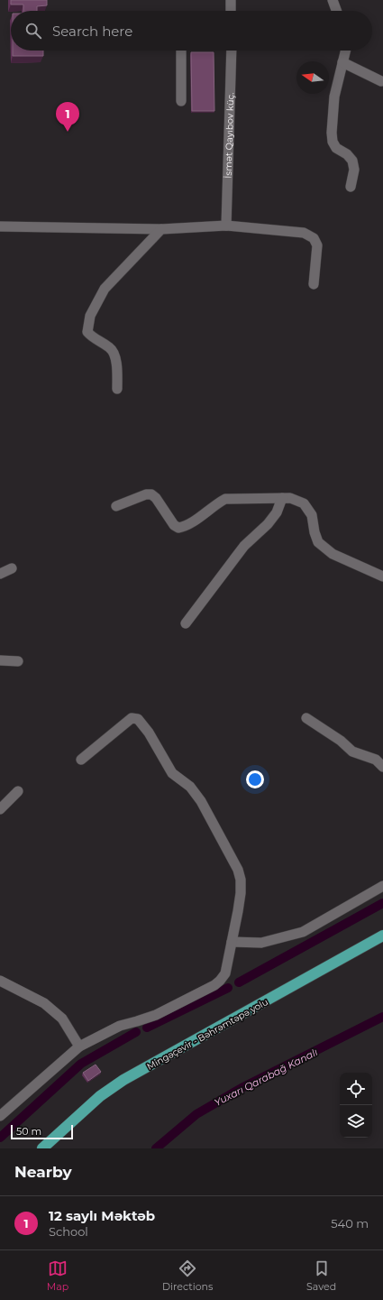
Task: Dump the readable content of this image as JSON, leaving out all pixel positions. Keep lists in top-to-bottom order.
{
  "streets": {
    "main road": ["Mingəçevir - Bəhrəmtəpə yolu"],
    "street": ["İsmət Qayıbov küç."]
  },
  "water": ["Yuxarı Qarabağ Kanalı"],
  "scale_bar": "50 m",
  "north": "left",
  "page": {
    "search": "Search here",
    "pins": "1",
    "scale": "50 m",
    "heading": "Nearby",
    "list": [
      {
        "mark": "1",
        "name": "12 saylı Məktəb",
        "note": "School",
        "value": "540 m"
      }
    ],
    "nav": ["Map", "Directions", "Saved"]
  }
}
